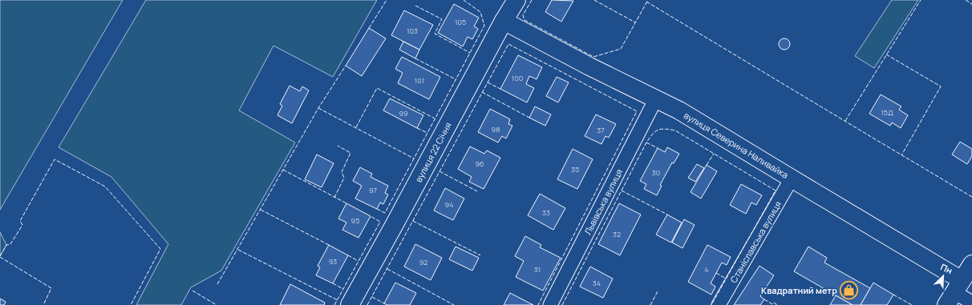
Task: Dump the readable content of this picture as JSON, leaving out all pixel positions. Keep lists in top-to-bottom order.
{
  "streets": {
    "street": [
      "вулиця Северина Наливайка",
      "вулиця 22 Січня",
      "Львівська вулиця",
      "Станіславська вулиця"
    ]
  },
  "crossings": [
    ["вулиця Северина Наливайка", "вулиця 22 Січня"],
    ["вулиця Северина Наливайка", "Львівська вулиця"],
    ["вулиця Северина Наливайка", "Станіславська вулиця"]
  ],
  "places": {
    "shop": ["Квадратний метр"]
  },
  "house_numbers": [
    "105",
    "103",
    "100",
    "101",
    "15Д",
    "99",
    "98",
    "37",
    "96",
    "35",
    "30",
    "97",
    "94",
    "33",
    "95",
    "32",
    "93",
    "92",
    "31",
    "4",
    "34"
  ],
  "north": "top right"
}
